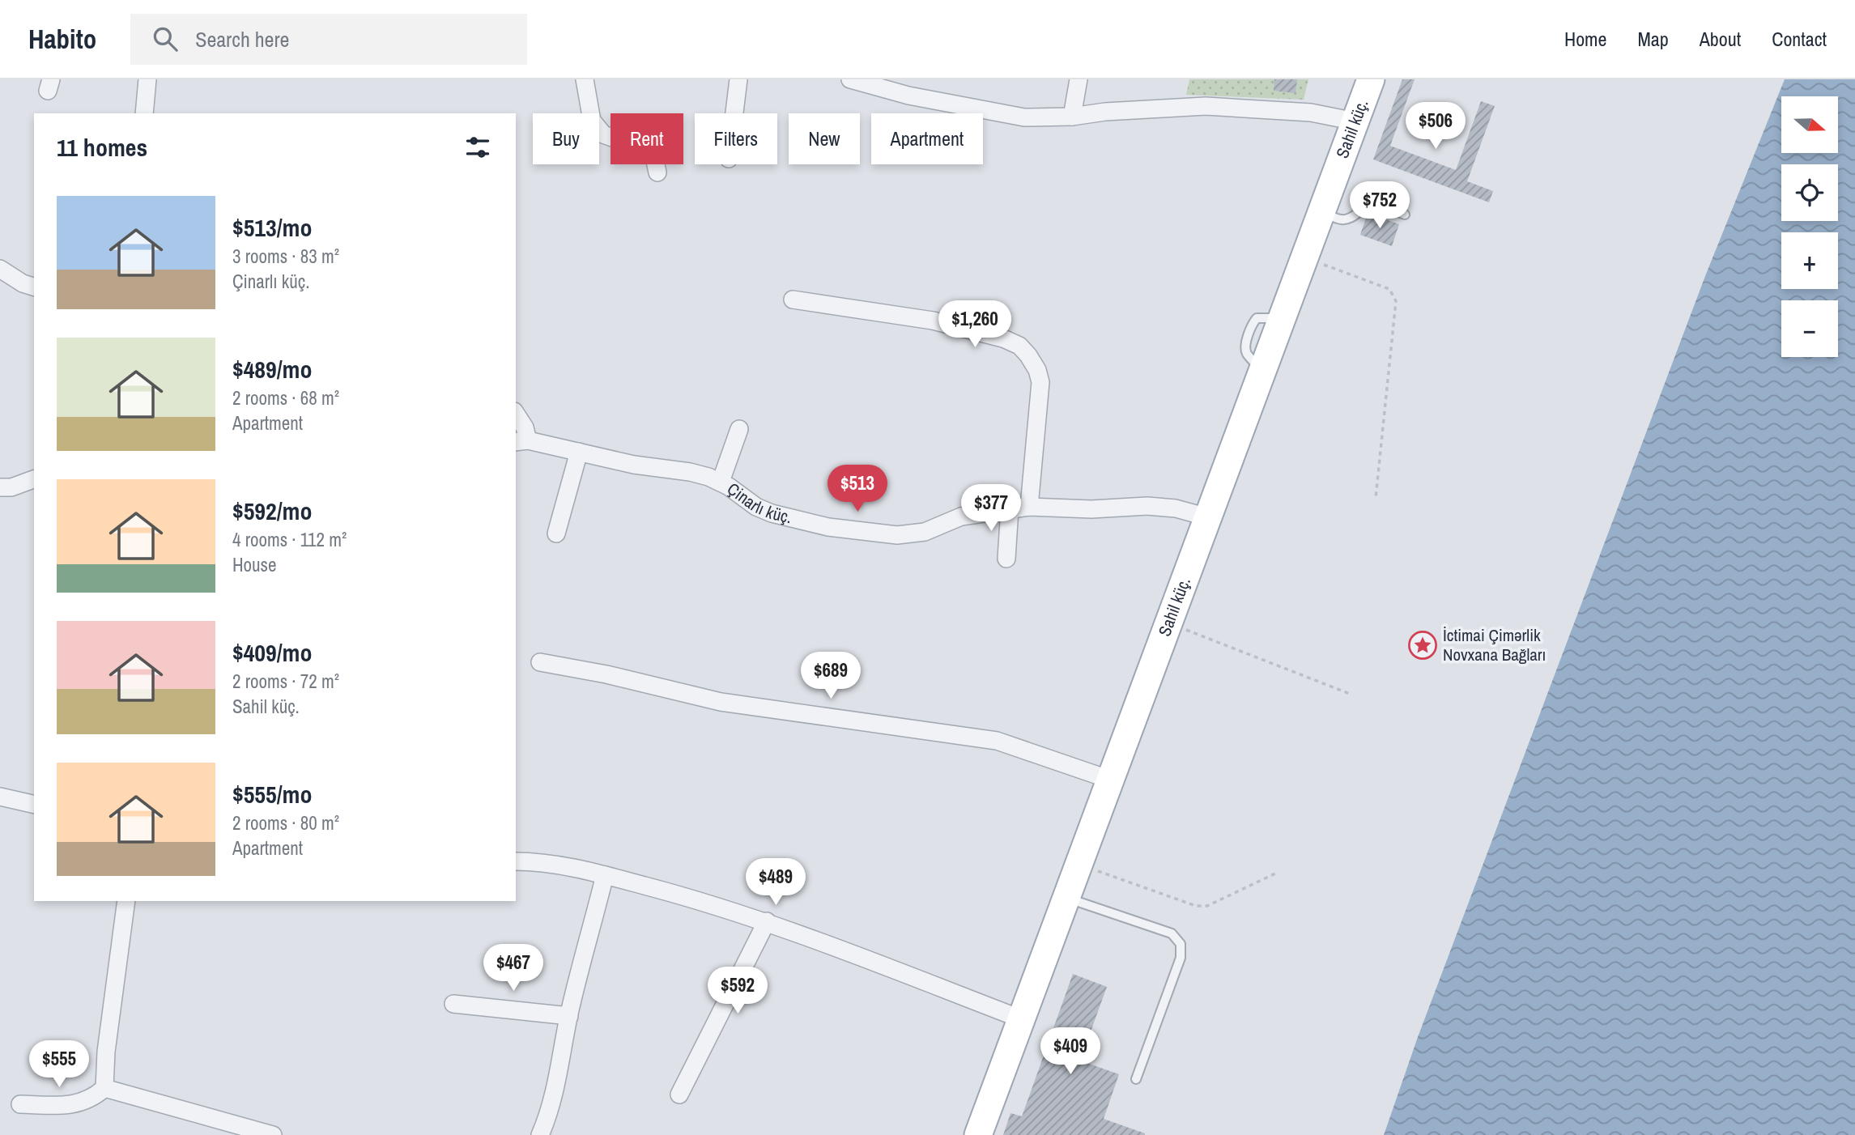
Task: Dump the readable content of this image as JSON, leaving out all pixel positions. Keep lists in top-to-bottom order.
{
  "streets": {
    "main road": ["Sahil küç."],
    "street": ["Çinarlı küç."]
  },
  "crossings": [
    ["Sahil küç.", "Çinarlı küç."]
  ],
  "places": {
    "place": ["İctimai Çimərlik Novxana Bağları"]
  },
  "north": "right",
  "page": {
    "header": "Habito",
    "search": "Search here",
    "nav": [
      "Home",
      "Map",
      "About",
      "Contact"
    ],
    "map_buttons": ["+", "−"],
    "price": [
      "$506",
      "$752",
      "$1,260",
      "$513",
      "$377",
      "$689",
      "$489",
      "$467",
      "$592",
      "$409",
      "$555"
    ],
    "chip": [
      "Buy",
      "Rent",
      "Filters",
      "New",
      "Apartment"
    ],
    "heading": "11 homes",
    "list": [
      {
        "name": "$513/mo",
        "note": "3 rooms · 83 m² · Çinarlı küç."
      },
      {
        "name": "$489/mo",
        "note": "2 rooms · 68 m² · Apartment"
      },
      {
        "name": "$592/mo",
        "note": "4 rooms · 112 m² · House"
      },
      {
        "name": "$409/mo",
        "note": "2 rooms · 72 m² · Sahil küç."
      },
      {
        "name": "$555/mo",
        "note": "2 rooms · 80 m² · Apartment"
      }
    ]
  }
}
